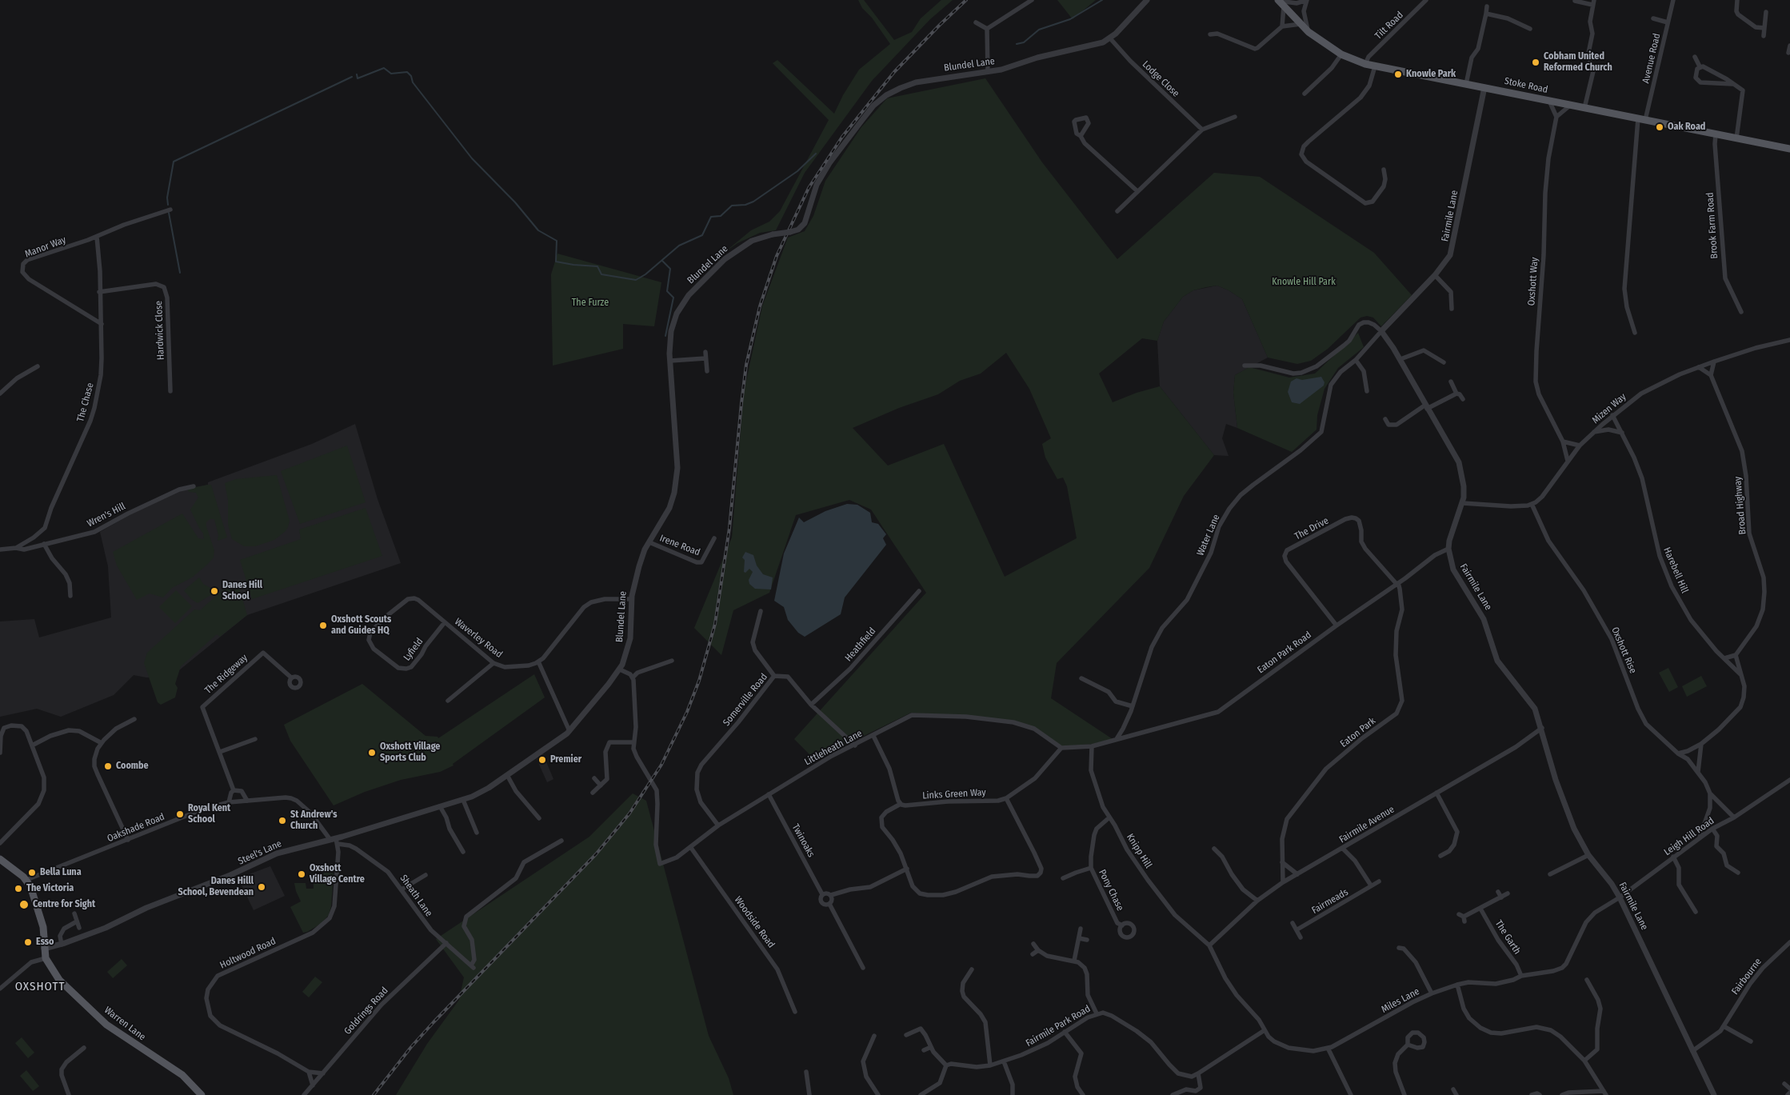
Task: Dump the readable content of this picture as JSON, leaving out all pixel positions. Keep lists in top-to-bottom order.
{
  "streets": {
    "main road": ["Stoke Road", "Warren Lane"],
    "street": [
      "Tilt Road",
      "Avenue Road",
      "Blundel Lane",
      "Lodge Close",
      "Fairmile Lane",
      "Brook Farm Road",
      "Manor Way",
      "Oxshott Way",
      "Hardwick Close",
      "The Chase",
      "Mizen Way",
      "Broad Highway",
      "Wren's Hill",
      "The Drive",
      "Water Lane",
      "Irene Road",
      "Harebell Hill",
      "Waverley Road",
      "Heathfield",
      "Lyfield",
      "Oxshott Rise",
      "Eaton Park Road",
      "The Ridgeway",
      "Somerville Road",
      "Eaton Park",
      "Littleheath Lane",
      "Links Green Way",
      "Fairmile Avenue",
      "Oakshade Road",
      "Leigh Hill Road",
      "Twinoaks",
      "Knipp Hill",
      "Steel's Lane",
      "Pony Chase",
      "Sheath Lane",
      "Fairmeads",
      "Woodside Road",
      "The Garth",
      "Holtwood Road",
      "Fairbourne",
      "Miles Lane",
      "Goldrings Road",
      "Fairmile Park Road"
    ]
  },
  "crossings": [
    ["Tilt Road", "Stoke Road"],
    ["Avenue Road", "Stoke Road"],
    ["Blundel Lane", "Lodge Close"],
    ["Blundel Lane", "Irene Road"],
    ["Blundel Lane", "Steel's Lane"],
    ["Stoke Road", "Fairmile Lane"],
    ["Stoke Road", "Brook Farm Road"],
    ["Fairmile Lane", "Water Lane"],
    ["Fairmile Lane", "Eaton Park Road"],
    ["Fairmile Lane", "Fairmile Avenue"],
    ["Fairmile Lane", "Leigh Hill Road"],
    ["Fairmile Lane", "Fairbourne"],
    ["Fairmile Lane", "Miles Lane"],
    ["Manor Way", "The Chase"],
    ["Oxshott Way", "Mizen Way"],
    ["Hardwick Close", "The Chase"],
    ["The Chase", "Wren's Hill"],
    ["Mizen Way", "Harebell Hill"],
    ["Mizen Way", "Oxshott Rise"],
    ["The Drive", "Eaton Park Road"],
    ["The Drive", "Eaton Park"],
    ["Water Lane", "Eaton Park Road"],
    ["Waverley Road", "Lyfield"],
    ["Heathfield", "Somerville Road"],
    ["Oxshott Rise", "Leigh Hill Road"],
    ["Eaton Park Road", "Eaton Park"],
    ["Somerville Road", "Littleheath Lane"],
    ["Eaton Park", "Fairmile Avenue"],
    ["Littleheath Lane", "Links Green Way"],
    ["Littleheath Lane", "Twinoaks"],
    ["Littleheath Lane", "Woodside Road"],
    ["Fairmile Avenue", "Knipp Hill"],
    ["Fairmile Avenue", "Miles Lane"],
    ["Oakshade Road", "Steel's Lane"],
    ["Oakshade Road", "Sheath Lane"],
    ["Oakshade Road", "Holtwood Road"],
    ["Leigh Hill Road", "Miles Lane"],
    ["Knipp Hill", "Pony Chase"],
    ["Knipp Hill", "Miles Lane"],
    ["Steel's Lane", "Sheath Lane"],
    ["Steel's Lane", "Holtwood Road"],
    ["Sheath Lane", "Holtwood Road"],
    ["Sheath Lane", "Goldrings Road"],
    ["The Garth", "Miles Lane"],
    ["Holtwood Road", "Goldrings Road"]
  ],
  "districts": ["OXSHOTT"],
  "parks": ["Knowle Hill Park", "The Furze"],
  "places": [
    "Cobham United Reformed Church",
    "Knowle Park",
    "Oak Road",
    "Danes Hill School",
    "Oxshott Scouts and Guides HQ",
    "Oxshott Village Sports Club",
    "Premier",
    "Coombe",
    "Royal Kent School",
    "St Andrew's Church",
    "Bella Luna",
    "Oxshott Village Centre",
    "Danes Hilll School, Bevendean",
    "The Victoria",
    "Centre for Sight",
    "Esso"
  ]
}
